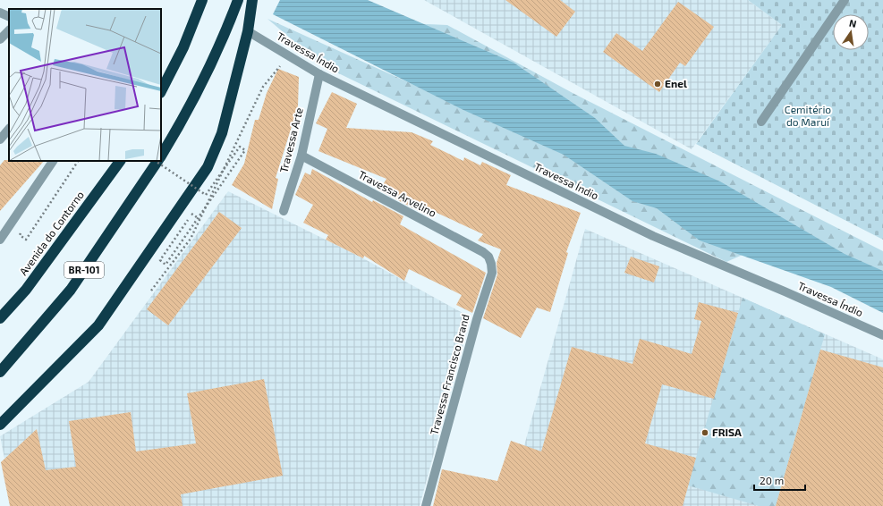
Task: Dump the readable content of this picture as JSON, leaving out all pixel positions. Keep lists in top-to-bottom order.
{
  "streets": {
    "highway": ["Avenida do Contorno", "BR-101"],
    "street": [
      "Travessa Índio",
      "Travessa Arte",
      "Travessa Arvelino",
      "Travessa Francisco Brand"
    ]
  },
  "crossings": [
    ["Travessa Índio", "Travessa Arte"],
    ["Travessa Arte", "Travessa Arvelino"],
    ["Travessa Arvelino", "Travessa Francisco Brand"]
  ],
  "parks": ["Cemitério do Maruí"],
  "places": ["Enel", "FRISA"],
  "scale_bar": "20 m",
  "north": "top"
}
